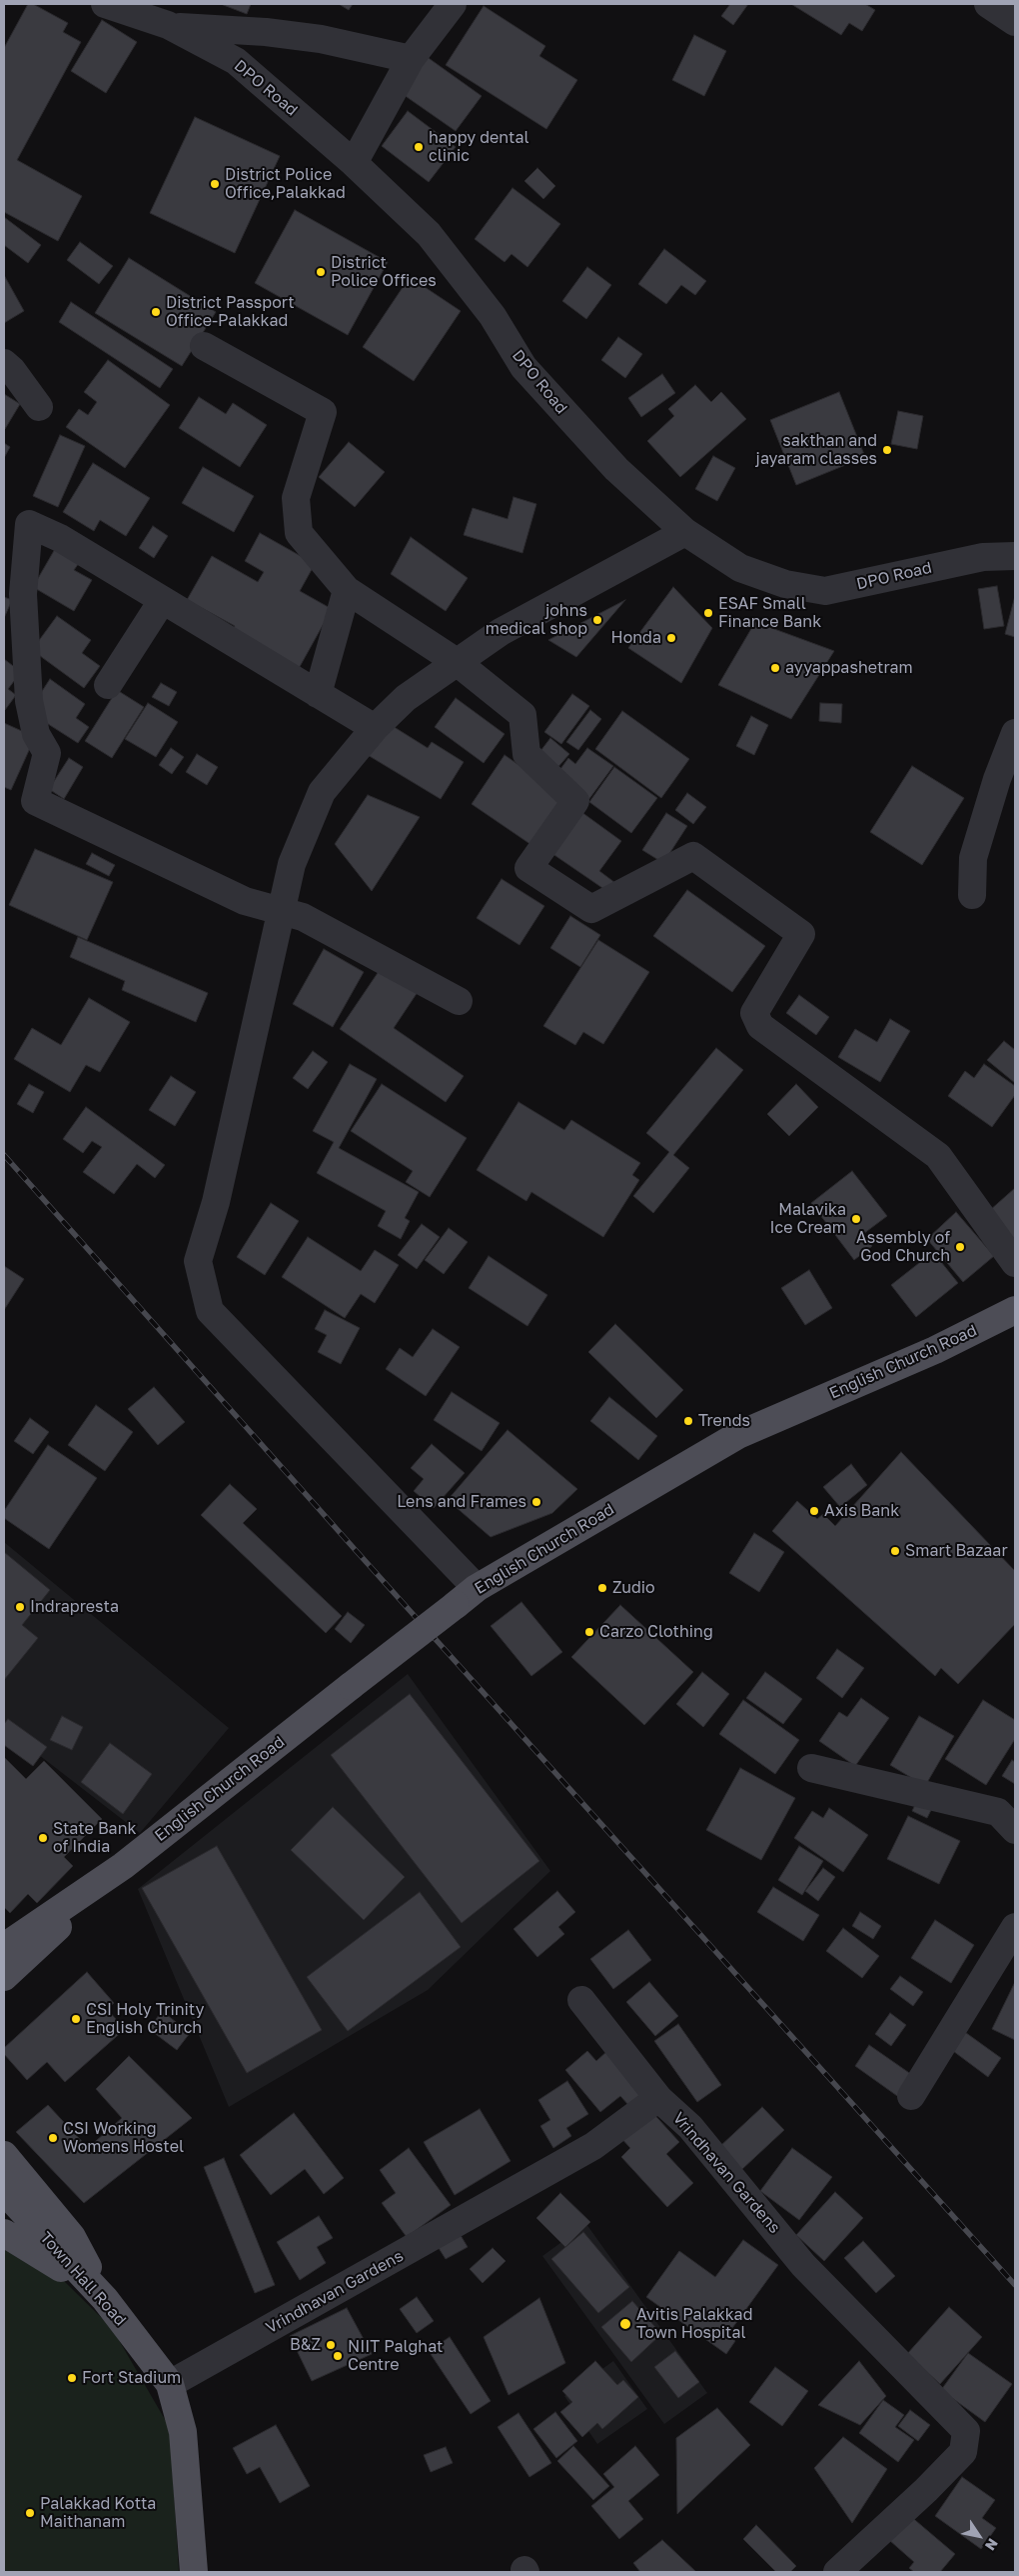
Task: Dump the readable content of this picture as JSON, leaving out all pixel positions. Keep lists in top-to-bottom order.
{
  "streets": {
    "main road": ["English Church Road", "Town Hall Road"],
    "street": ["DPO Road", "Vrindhavan Gardens"]
  },
  "crossings": [
    ["Vrindhavan Gardens", "Town Hall Road"]
  ],
  "places": [
    "happy dental clinic",
    "District Police Office,Palakkad",
    "District Police Offices",
    "District Passport Office-Palakkad",
    "sakthan and jayaram classes",
    "ESAF Small Finance Bank",
    "johns medical shop",
    "Honda",
    "ayyappashetram",
    "Malavika Ice Cream",
    "Assembly of God Church",
    "Trends",
    "Lens and Frames",
    "Axis Bank",
    "Smart Bazaar",
    "Zudio",
    "Indrapresta",
    "Carzo Clothing",
    "State Bank of India",
    "CSI Holy Trinity English Church",
    "CSI Working Womens Hostel",
    "Avitis Palakkad Town Hospital",
    "B&Z",
    "NIIT Palghat Centre",
    "Fort Stadium",
    "Palakkad Kotta Maithanam"
  ],
  "north": "bottom right"
}
